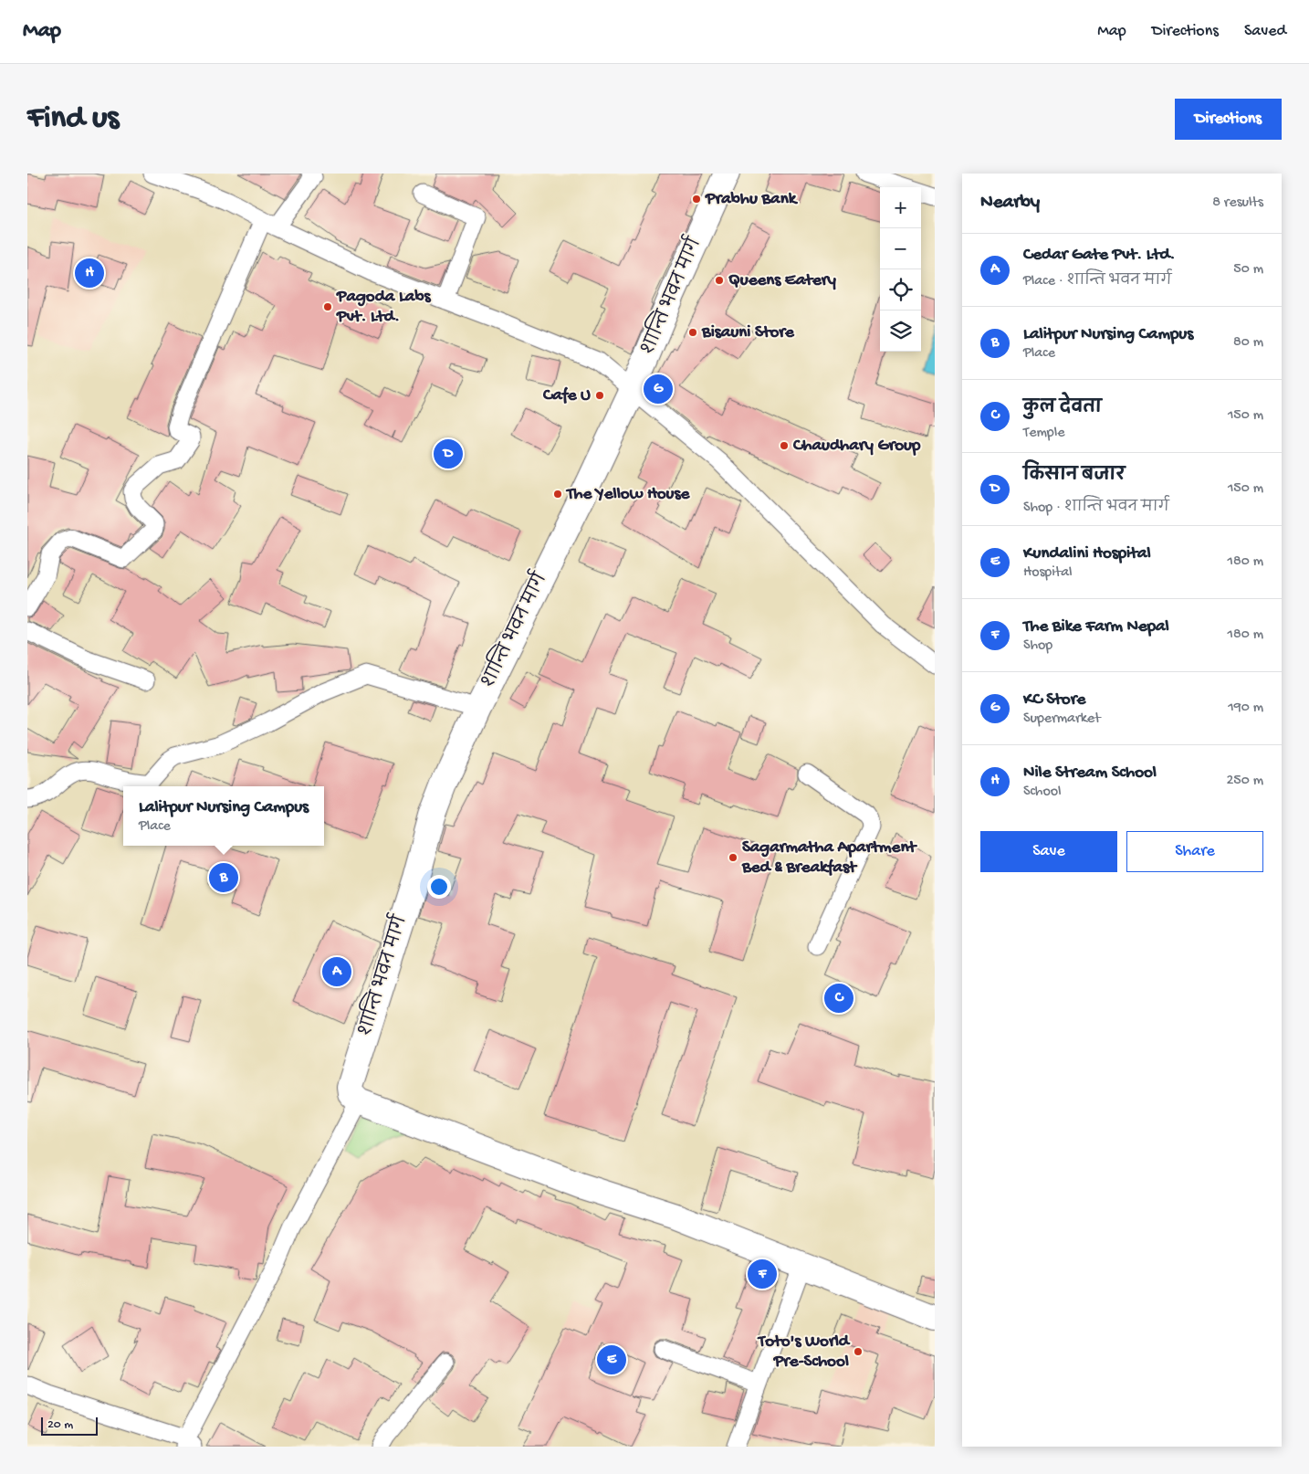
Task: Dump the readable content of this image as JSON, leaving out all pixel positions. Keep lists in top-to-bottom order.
{
  "streets": {
    "main road": ["शान्ति भवन मार्ग"]
  },
  "places": [
    "Prabhu Bank",
    "Queens Eatery",
    "Pagoda Labs Pvt. Ltd.",
    "Bisauni Store",
    "Cafe U",
    "Chaudhary Group",
    "The Yellow House",
    "Sagarmatha Apartment Bed & Breakfast",
    "Toto's World Pre-School"
  ],
  "scale_bar": "20 m",
  "page": {
    "header": "Map",
    "nav": ["Map", "Directions", "Saved"],
    "buttons": [
      "Directions",
      ["Save", "Share"]
    ],
    "title": "Find us",
    "heading": ["Nearby", "8 results"],
    "map_buttons": ["+", "−"],
    "list": [
      {
        "mark": "A",
        "name": "Cedar Gate Pvt. Ltd.",
        "note": "Place · शान्ति भवन मार्ग",
        "value": "50 m"
      },
      {
        "mark": "B",
        "name": "Lalitpur Nursing Campus",
        "note": "Place",
        "value": "80 m"
      },
      {
        "mark": "C",
        "name": "कुल देवता",
        "note": "Temple",
        "value": "150 m"
      },
      {
        "mark": "D",
        "name": "किसान बजार",
        "note": "Shop · शान्ति भवन मार्ग",
        "value": "150 m"
      },
      {
        "mark": "E",
        "name": "Kundalini Hospital",
        "note": "Hospital",
        "value": "180 m"
      },
      {
        "mark": "F",
        "name": "The Bike Farm Nepal",
        "note": "Shop",
        "value": "180 m"
      },
      {
        "mark": "G",
        "name": "KC Store",
        "note": "Supermarket",
        "value": "190 m"
      },
      {
        "mark": "H",
        "name": "Nile Stream School",
        "note": "School",
        "value": "250 m"
      }
    ],
    "pins": [
      "H",
      "G",
      "D",
      "B",
      "A",
      "C",
      "F",
      "E"
    ],
    "popup": ["Lalitpur Nursing Campus", "Place"],
    "scale": "20 m"
  }
}
